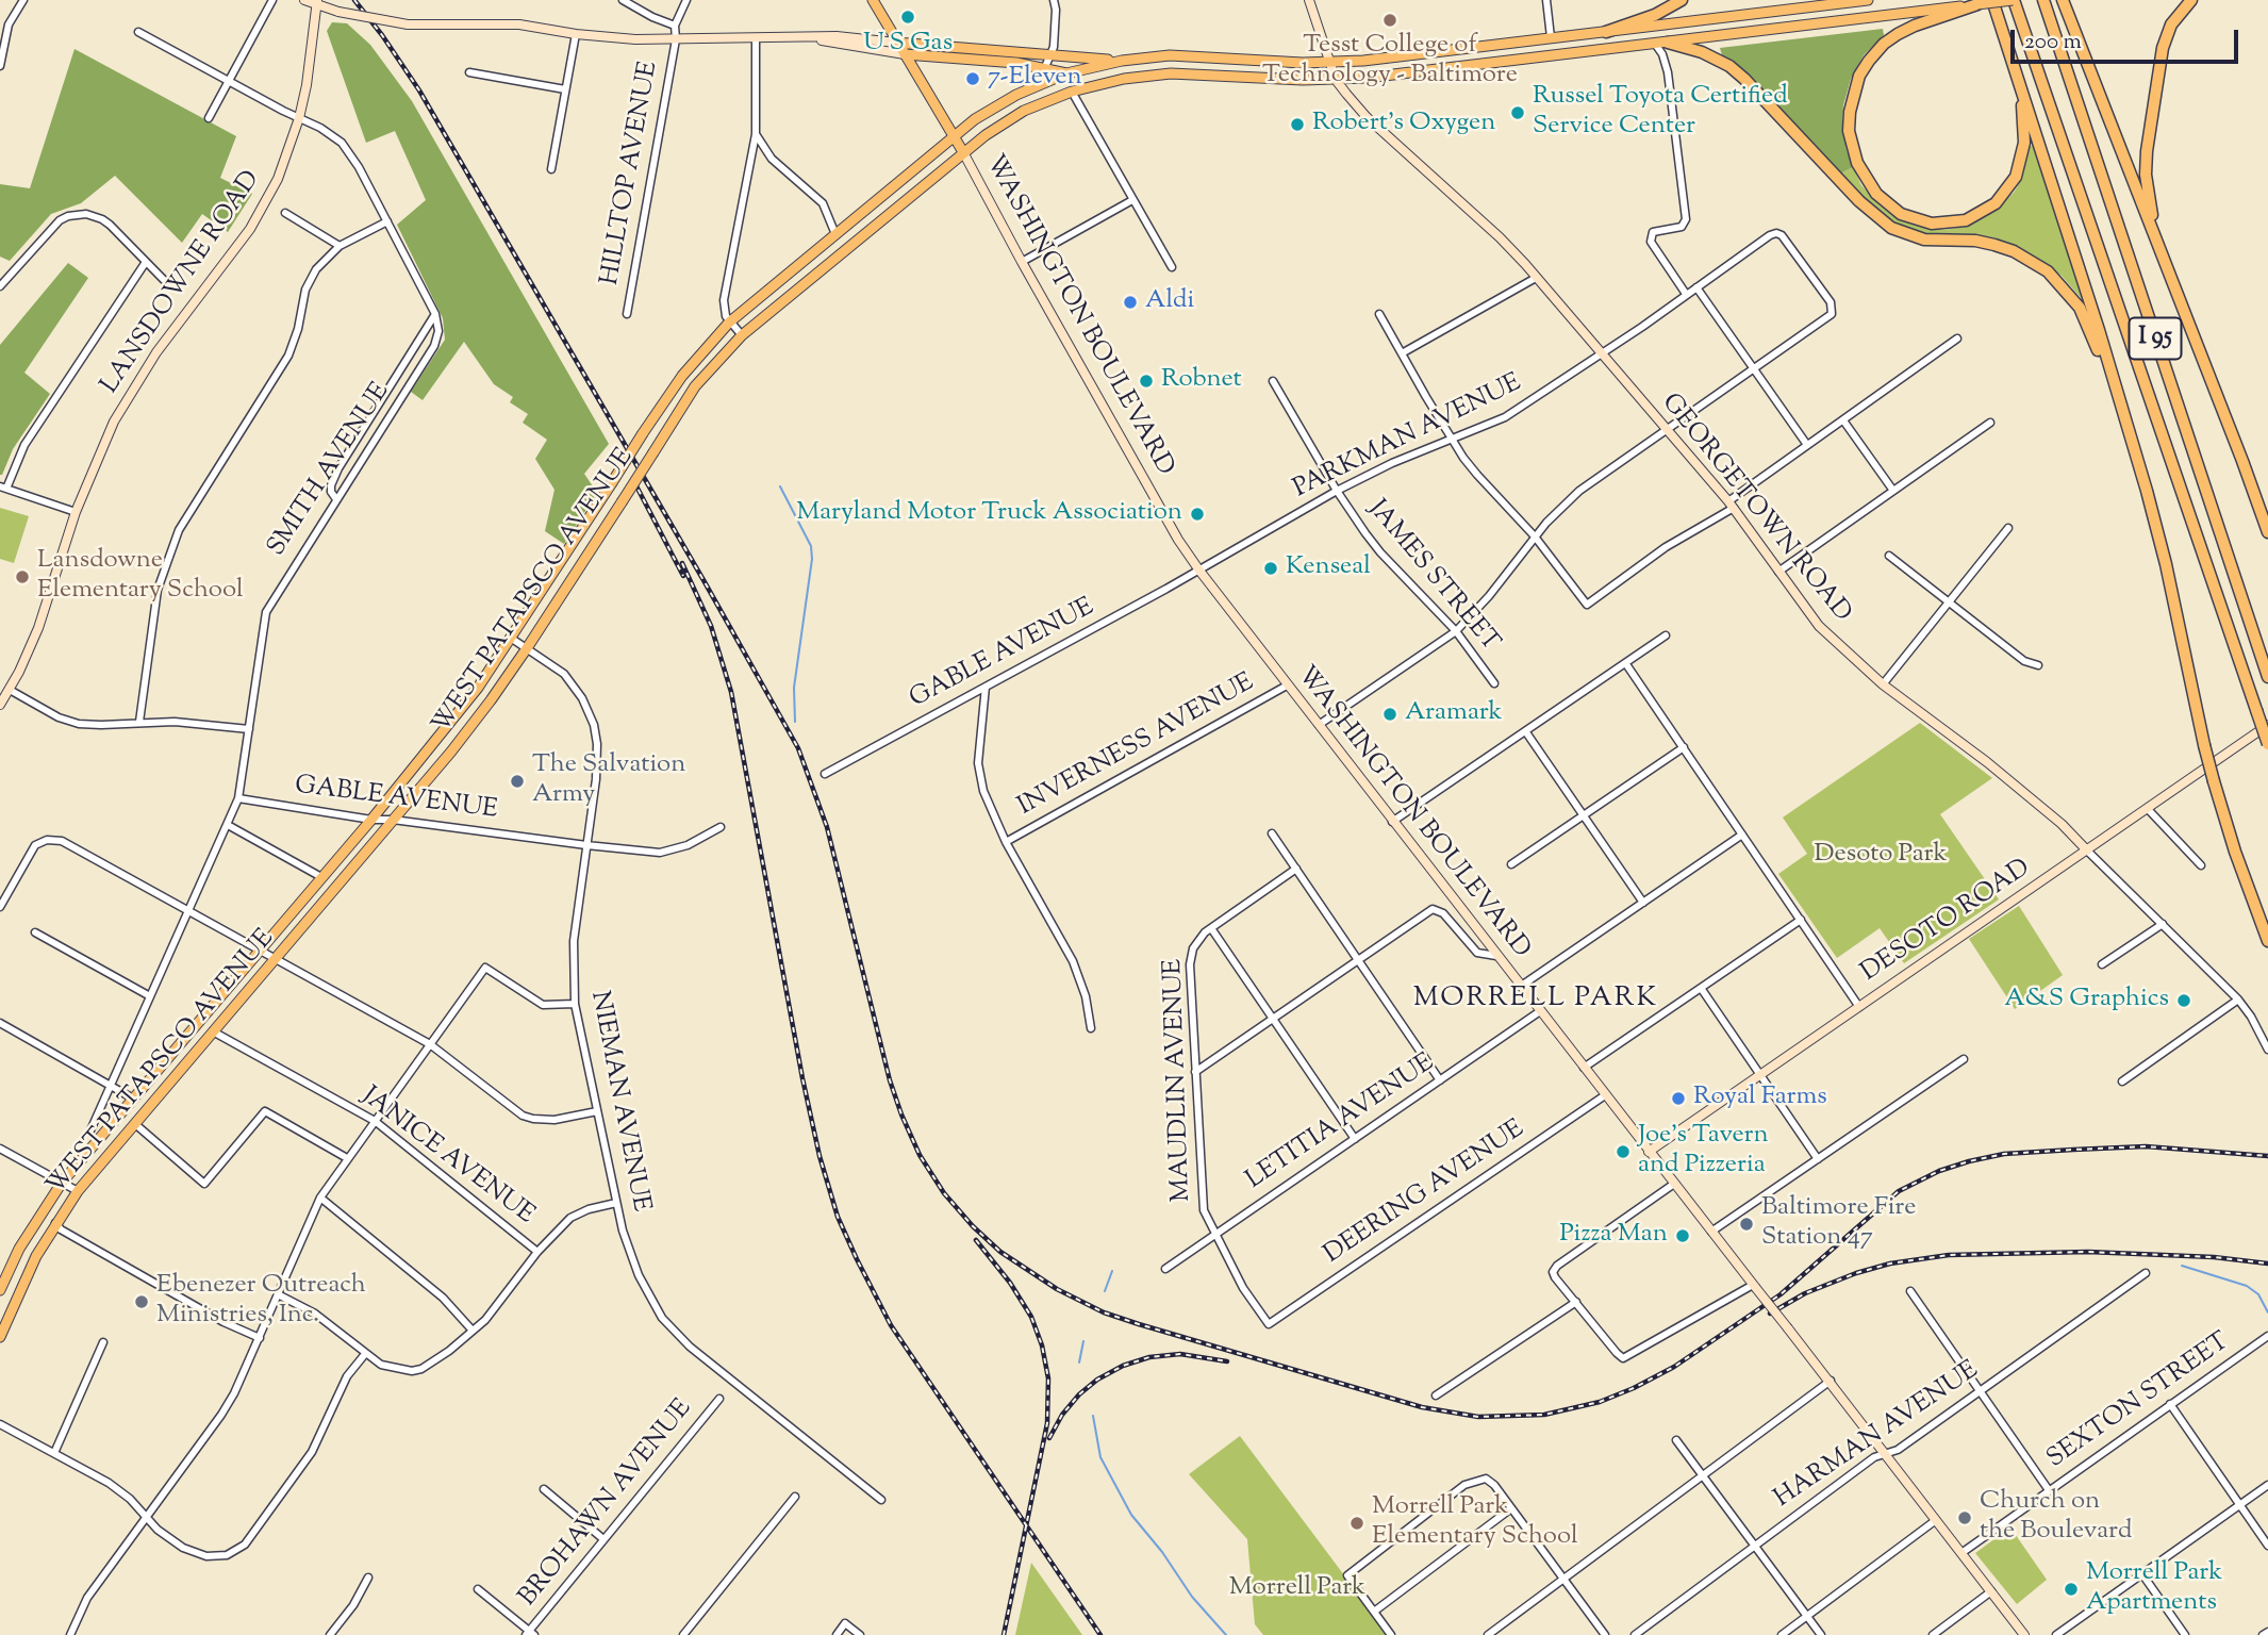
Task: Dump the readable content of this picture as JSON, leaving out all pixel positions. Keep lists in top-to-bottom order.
{
  "streets": {
    "highway": ["I 95"],
    "main road": ["WASHINGTON BOULEVARD", "WEST PATAPSCO AVENUE"],
    "street": [
      "HILLTOP AVENUE",
      "LANSDOWNE ROAD",
      "PARKMAN AVENUE",
      "SMITH AVENUE",
      "GEORGETOWN ROAD",
      "JAMES STREET",
      "GABLE AVENUE",
      "INVERNESS AVENUE",
      "DESOTO ROAD",
      "MAUDLIN AVENUE",
      "NIEMAN AVENUE",
      "LETITIA AVENUE",
      "JANICE AVENUE",
      "DEERING AVENUE",
      "SEXTON STREET",
      "HARMAN AVENUE",
      "BROHAWN AVENUE"
    ]
  },
  "crossings": [
    ["WASHINGTON BOULEVARD", "PARKMAN AVENUE"],
    ["WASHINGTON BOULEVARD", "WEST PATAPSCO AVENUE"],
    ["WASHINGTON BOULEVARD", "GABLE AVENUE"],
    ["WASHINGTON BOULEVARD", "INVERNESS AVENUE"],
    ["WASHINGTON BOULEVARD", "DESOTO ROAD"],
    ["WASHINGTON BOULEVARD", "LETITIA AVENUE"],
    ["WASHINGTON BOULEVARD", "DEERING AVENUE"],
    ["WASHINGTON BOULEVARD", "SEXTON STREET"],
    ["WASHINGTON BOULEVARD", "HARMAN AVENUE"],
    ["I 95", "WEST PATAPSCO AVENUE"],
    ["PARKMAN AVENUE", "GEORGETOWN ROAD"],
    ["PARKMAN AVENUE", "JAMES STREET"],
    ["PARKMAN AVENUE", "GABLE AVENUE"],
    ["SMITH AVENUE", "GABLE AVENUE"],
    ["GEORGETOWN ROAD", "WEST PATAPSCO AVENUE"],
    ["GEORGETOWN ROAD", "DESOTO ROAD"],
    ["WEST PATAPSCO AVENUE", "GABLE AVENUE"],
    ["WEST PATAPSCO AVENUE", "NIEMAN AVENUE"],
    ["WEST PATAPSCO AVENUE", "JANICE AVENUE"],
    ["GABLE AVENUE", "NIEMAN AVENUE"],
    ["MAUDLIN AVENUE", "LETITIA AVENUE"],
    ["MAUDLIN AVENUE", "DEERING AVENUE"]
  ],
  "districts": ["MORRELL PARK"],
  "parks": ["Desoto Park", "Morrell Park"],
  "places": [
    "U S Gas",
    "Tesst College of Technology - Baltimore",
    "7-Eleven",
    "Russel Toyota Certified Service Center",
    "Robert's Oxygen",
    "Aldi",
    "Robnet",
    "Maryland Motor Truck Association",
    "Kenseal",
    "Lansdowne Elementary School",
    "Aramark",
    "The Salvation Army",
    "A&S Graphics",
    "Royal Farms",
    "Joe's Tavern and Pizzeria",
    "Baltimore Fire Station 47",
    "Pizza Man",
    "Ebenezer Outreach Ministries, Inc.",
    "Church on the Boulevard",
    "Morrell Park Elementary School",
    "Morrell Park Apartments"
  ],
  "scale_bar": "200 m"
}
